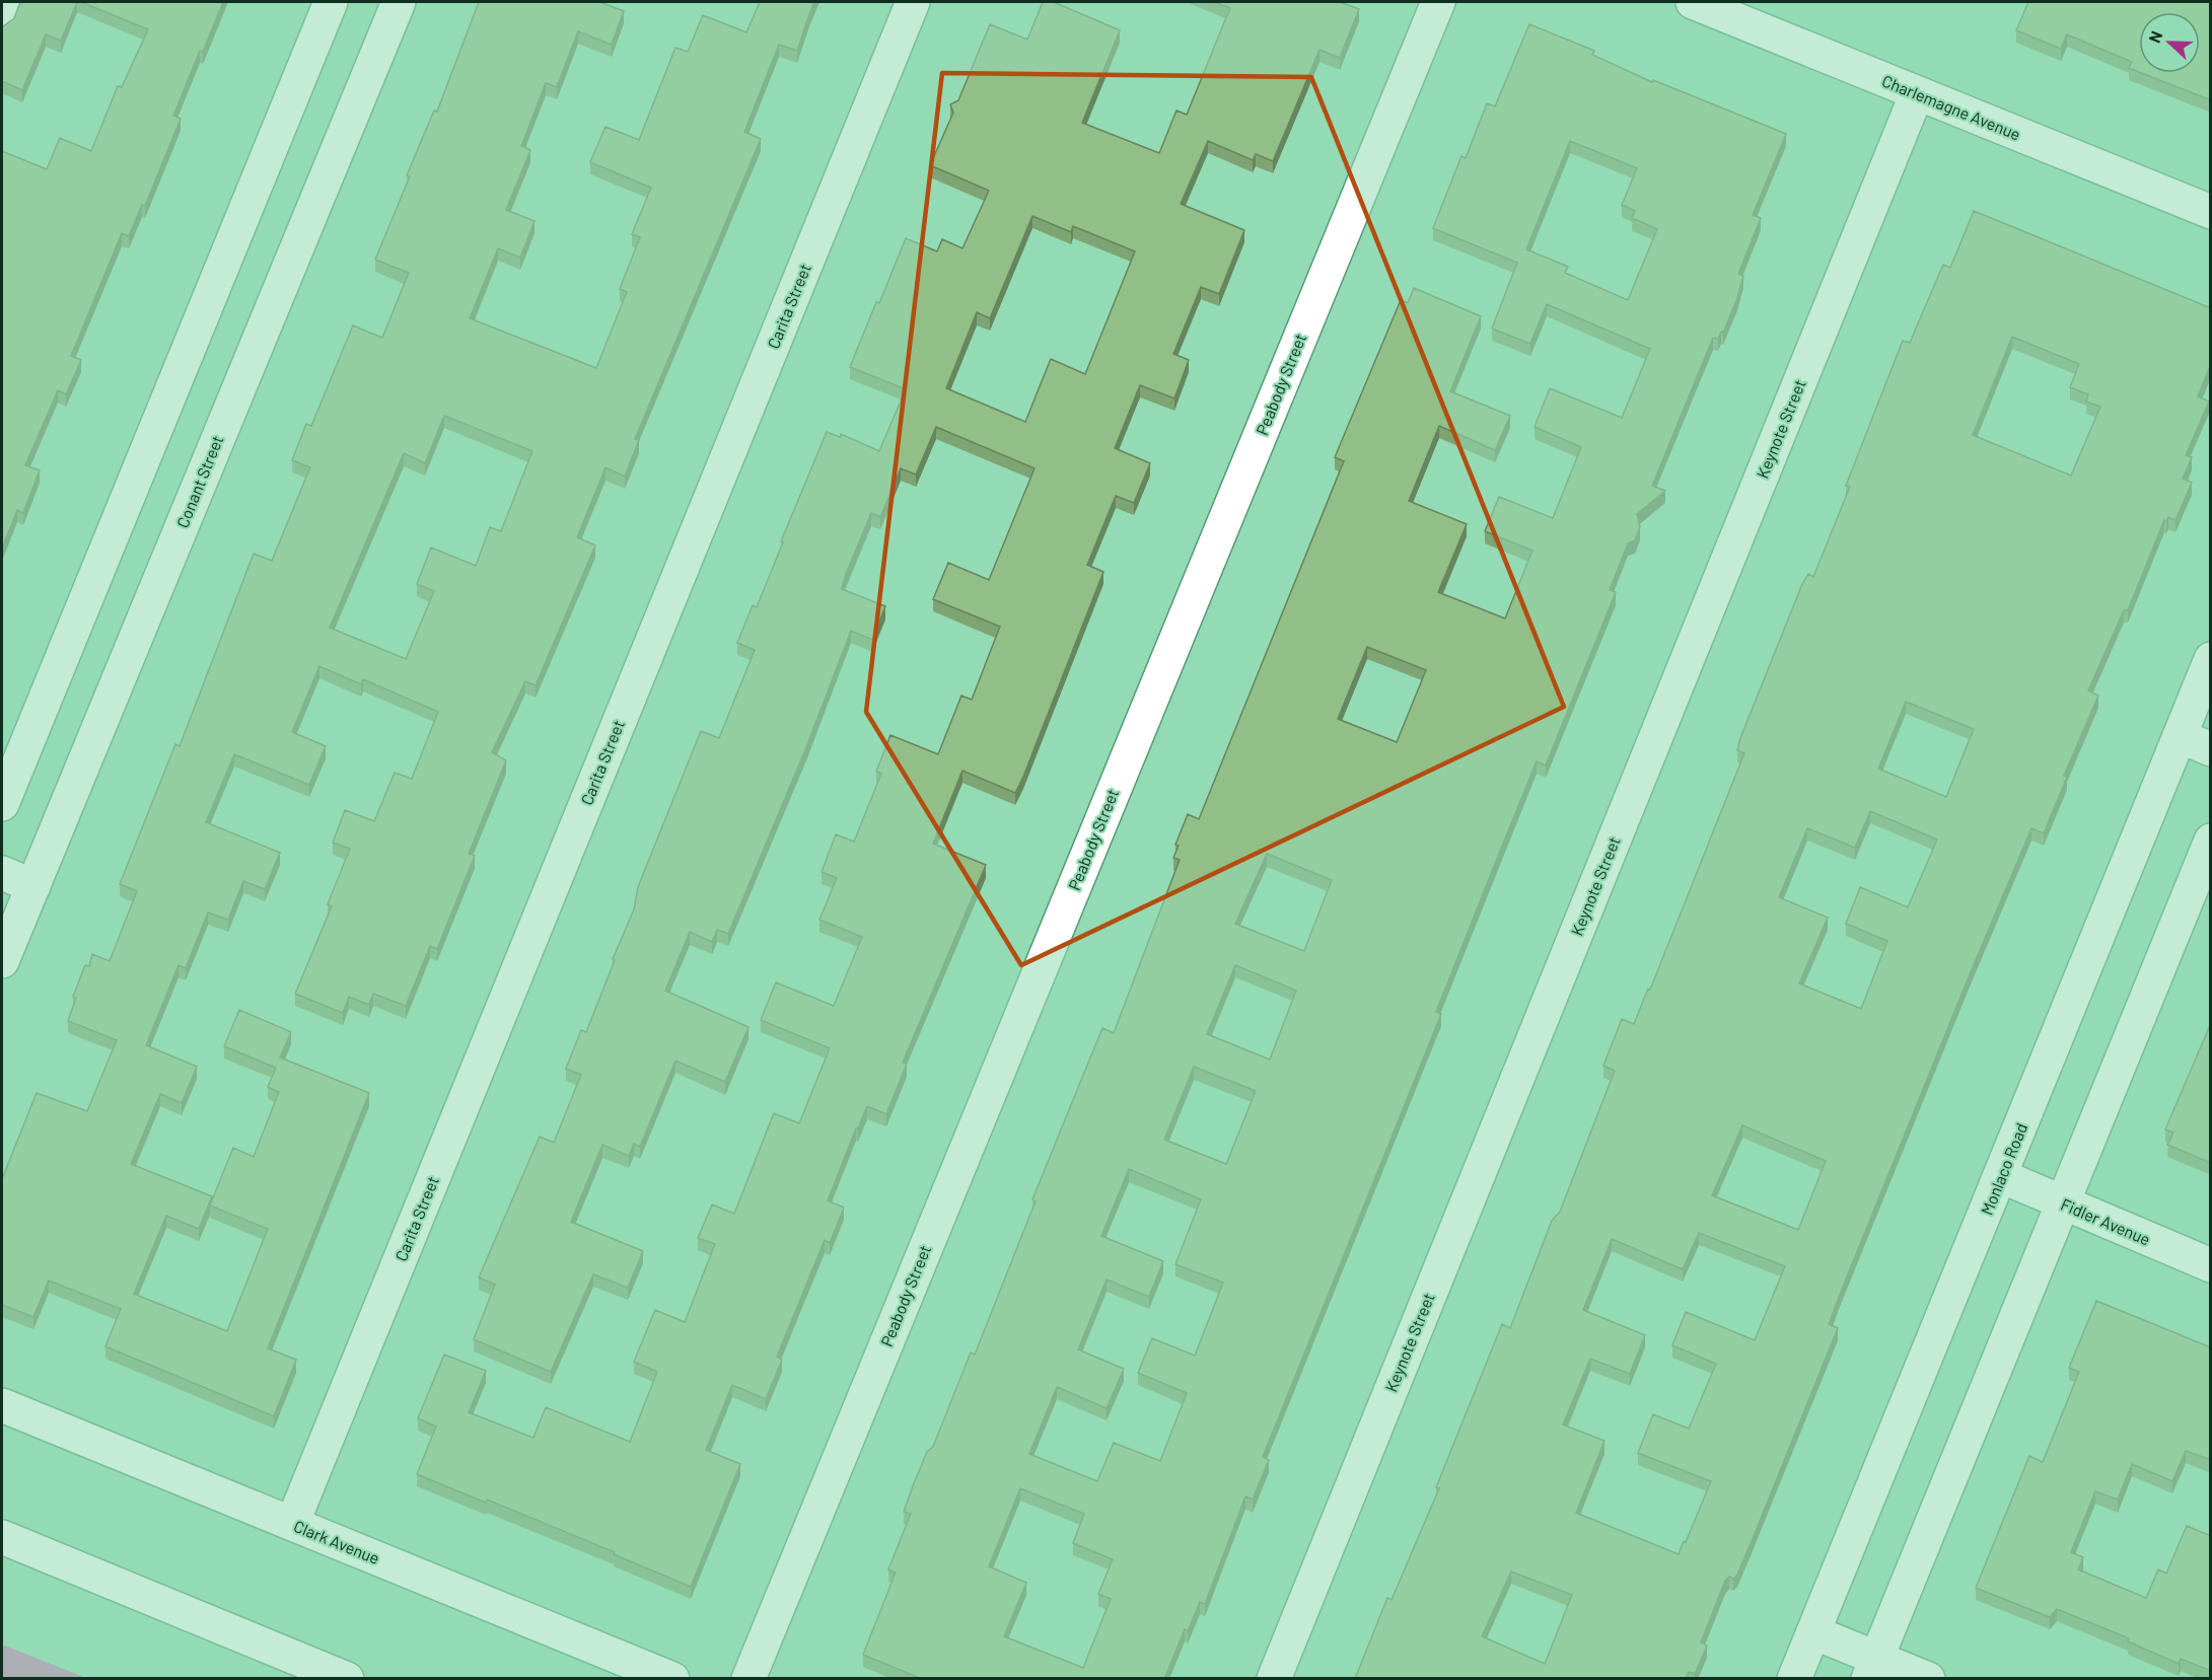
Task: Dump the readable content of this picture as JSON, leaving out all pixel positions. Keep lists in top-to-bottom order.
{
  "streets": {
    "street": [
      "Charlemagne Avenue",
      "Carita Street",
      "Peabody Street",
      "Keynote Street",
      "Conant Street",
      "Monlaco Road",
      "Fidler Avenue",
      "Clark Avenue"
    ]
  },
  "crossings": [
    ["Charlemagne Avenue", "Keynote Street"],
    ["Carita Street", "Clark Avenue"],
    ["Monlaco Road", "Fidler Avenue"]
  ],
  "north": "left"
}
